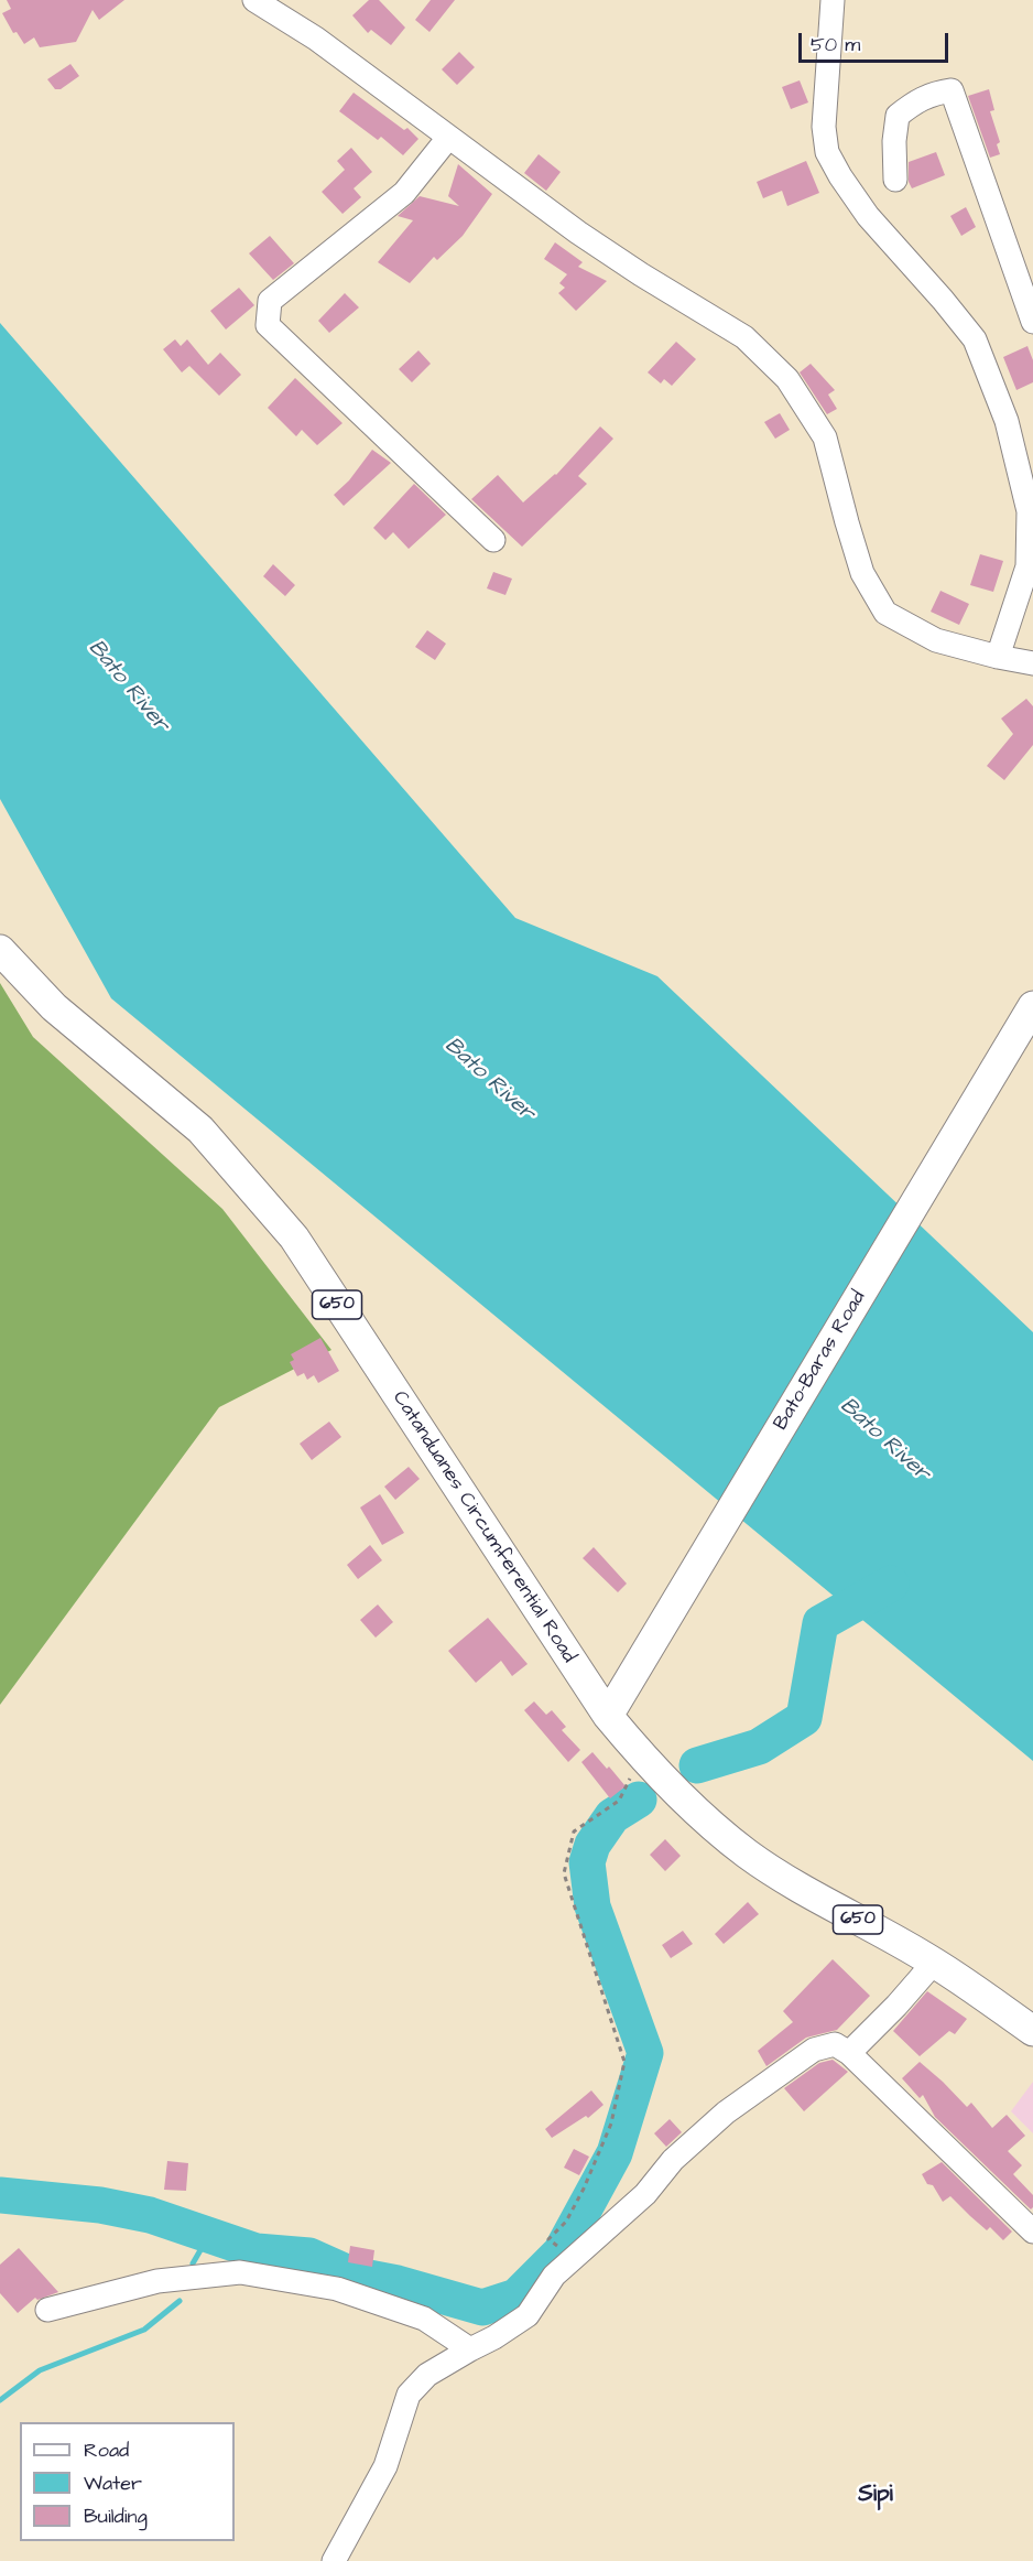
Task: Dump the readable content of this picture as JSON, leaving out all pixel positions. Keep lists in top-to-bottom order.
{
  "streets": {
    "main road": ["650", "Bato-Baras Road", "Catanduanes Circumferential Road"]
  },
  "crossings": [
    ["Bato-Baras Road", "Catanduanes Circumferential Road"]
  ],
  "districts": ["Sipi"],
  "water": ["Bato River"],
  "legend": ["Road", "Water", "Building"],
  "scale_bar": "50 m"
}
